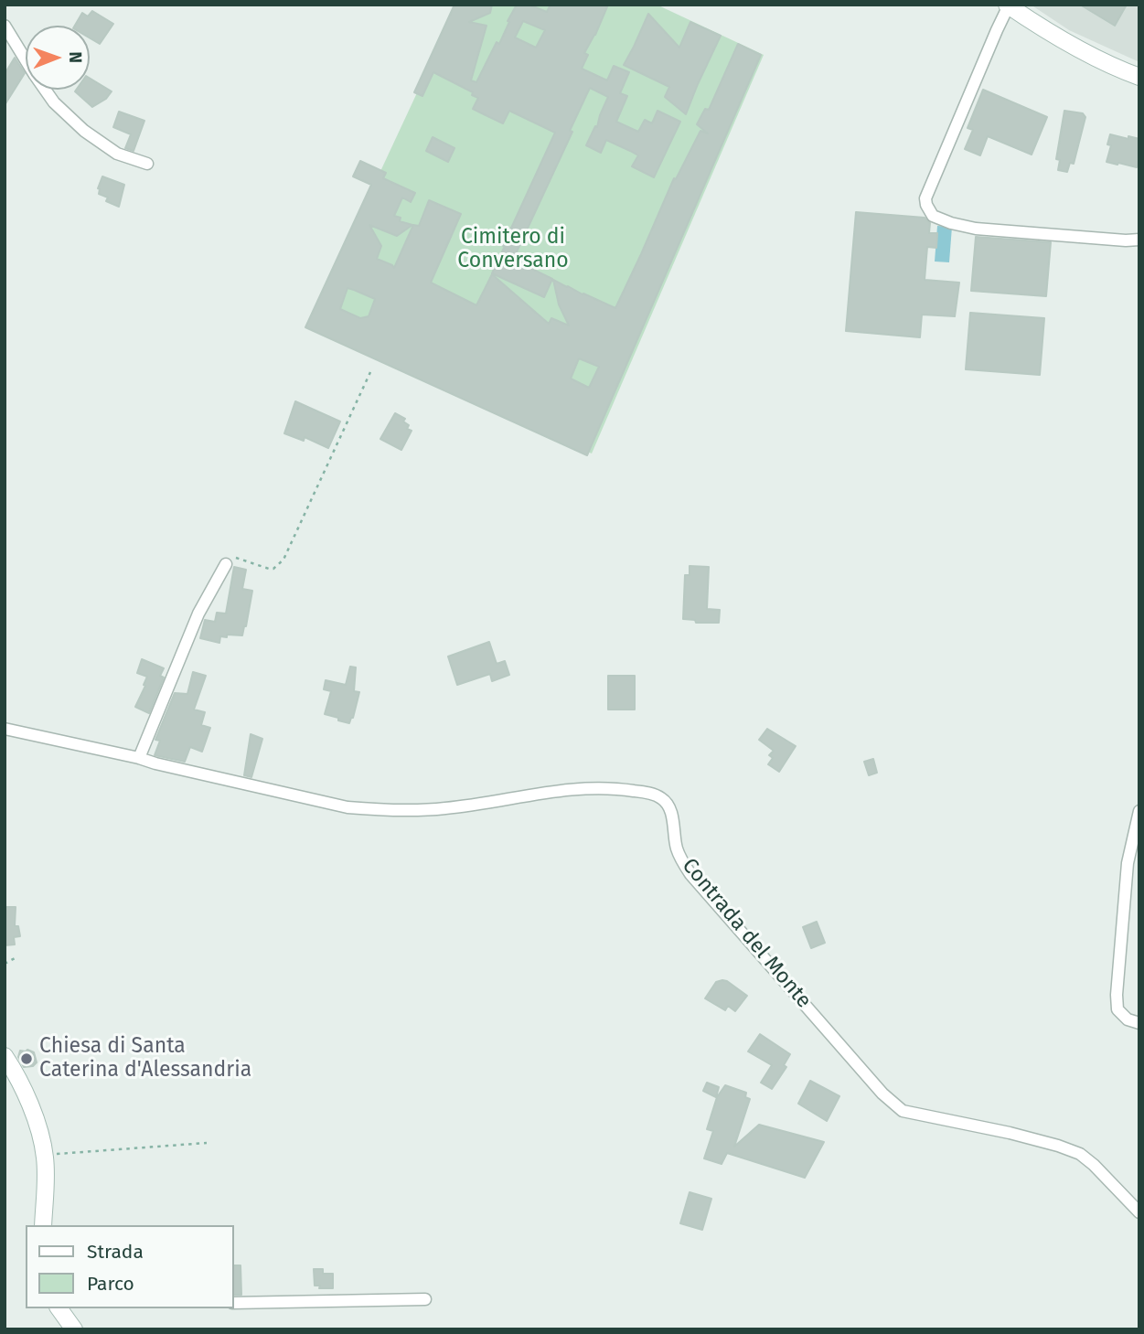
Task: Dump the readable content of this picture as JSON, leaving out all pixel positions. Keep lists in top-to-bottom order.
{
  "streets": {
    "street": ["Contrada del Monte"]
  },
  "parks": ["Cimitero di Conversano"],
  "places": ["Chiesa di Santa Caterina d'Alessandria"],
  "legend": ["Strada", "Parco"],
  "north": "right"
}
